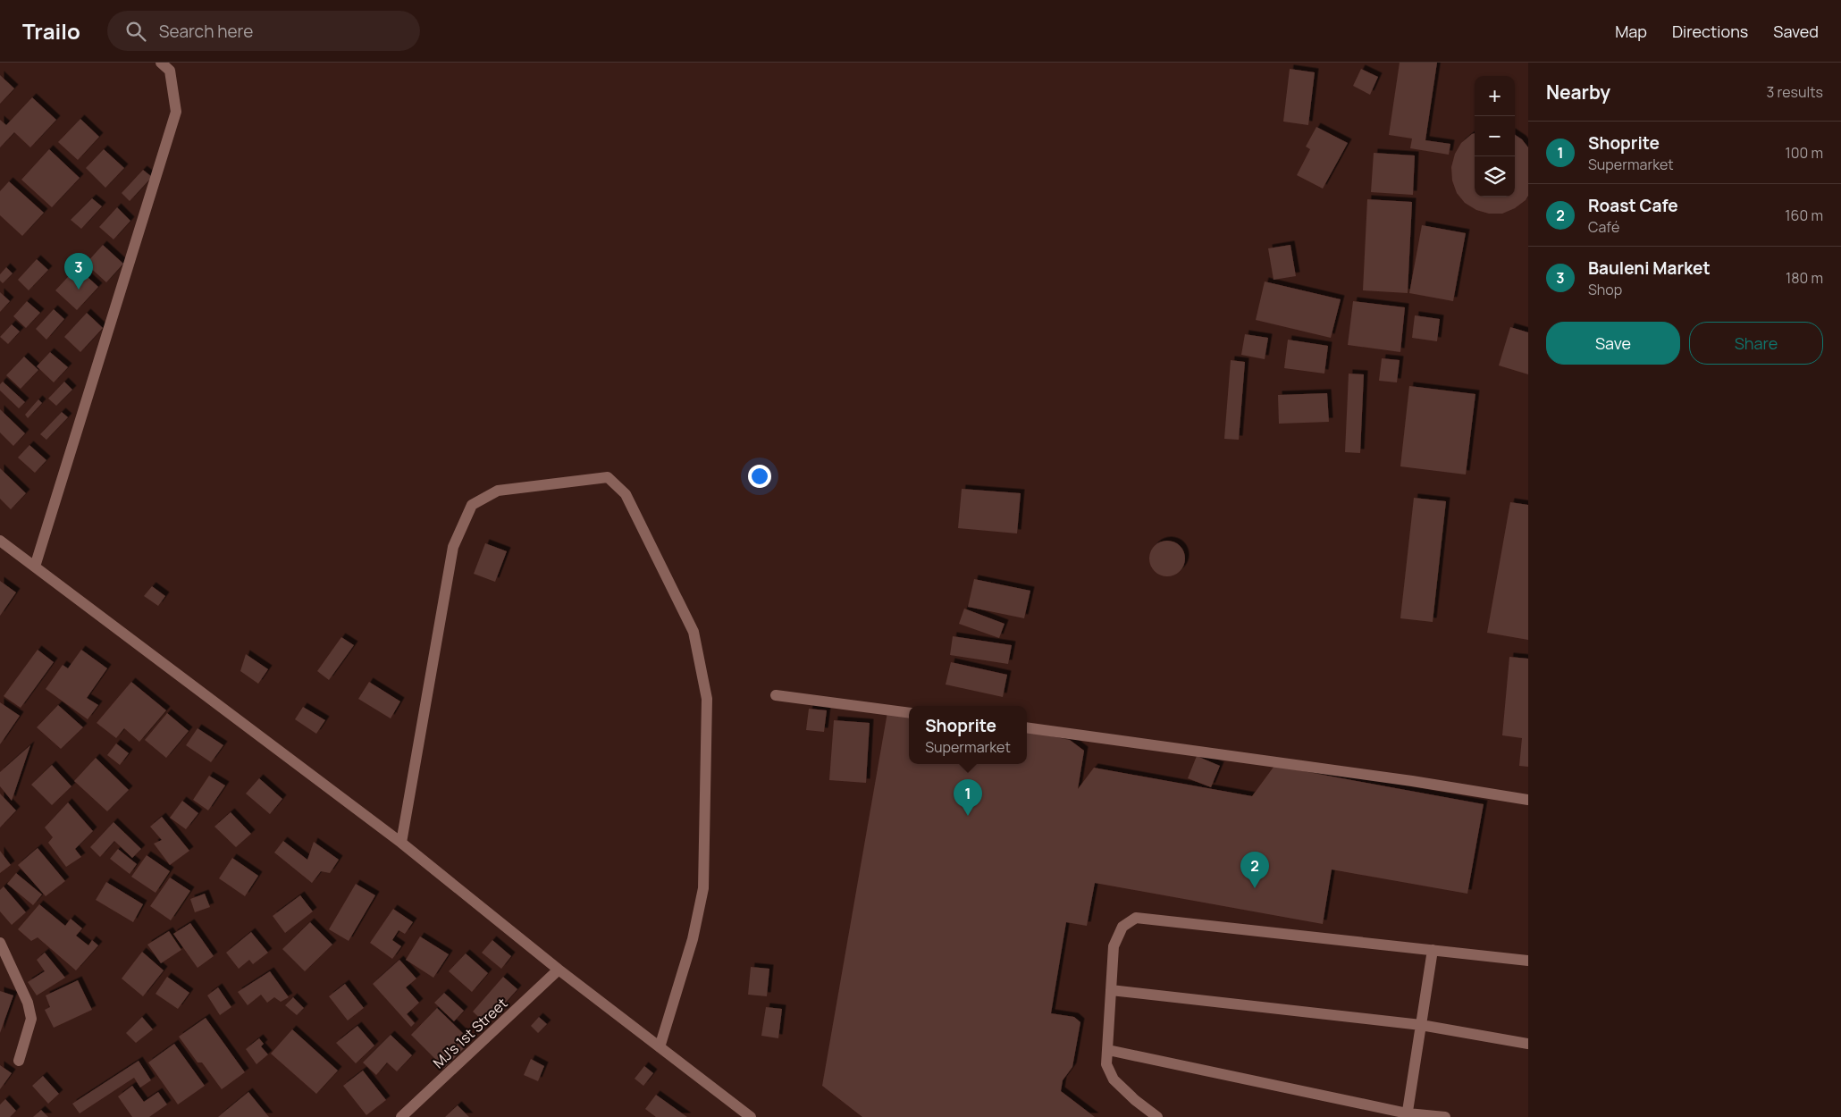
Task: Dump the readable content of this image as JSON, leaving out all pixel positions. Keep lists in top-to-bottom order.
{
  "streets": {
    "street": ["MJ’s 1st Street"]
  },
  "page": {
    "header": "Trailo",
    "search": "Search here",
    "nav": ["Map", "Directions", "Saved"],
    "heading": ["Nearby", "3 results"],
    "map_buttons": ["+", "−"],
    "list": [
      {
        "mark": "1",
        "name": "Shoprite",
        "note": "Supermarket",
        "value": "100 m"
      },
      {
        "mark": "2",
        "name": "Roast Cafe",
        "note": "Café",
        "value": "160 m"
      },
      {
        "mark": "3",
        "name": "Bauleni Market",
        "note": "Shop",
        "value": "180 m"
      }
    ],
    "pins": ["3", "1", "2"],
    "buttons": ["Save", "Share"],
    "popup": ["Shoprite", "Supermarket"]
  }
}
